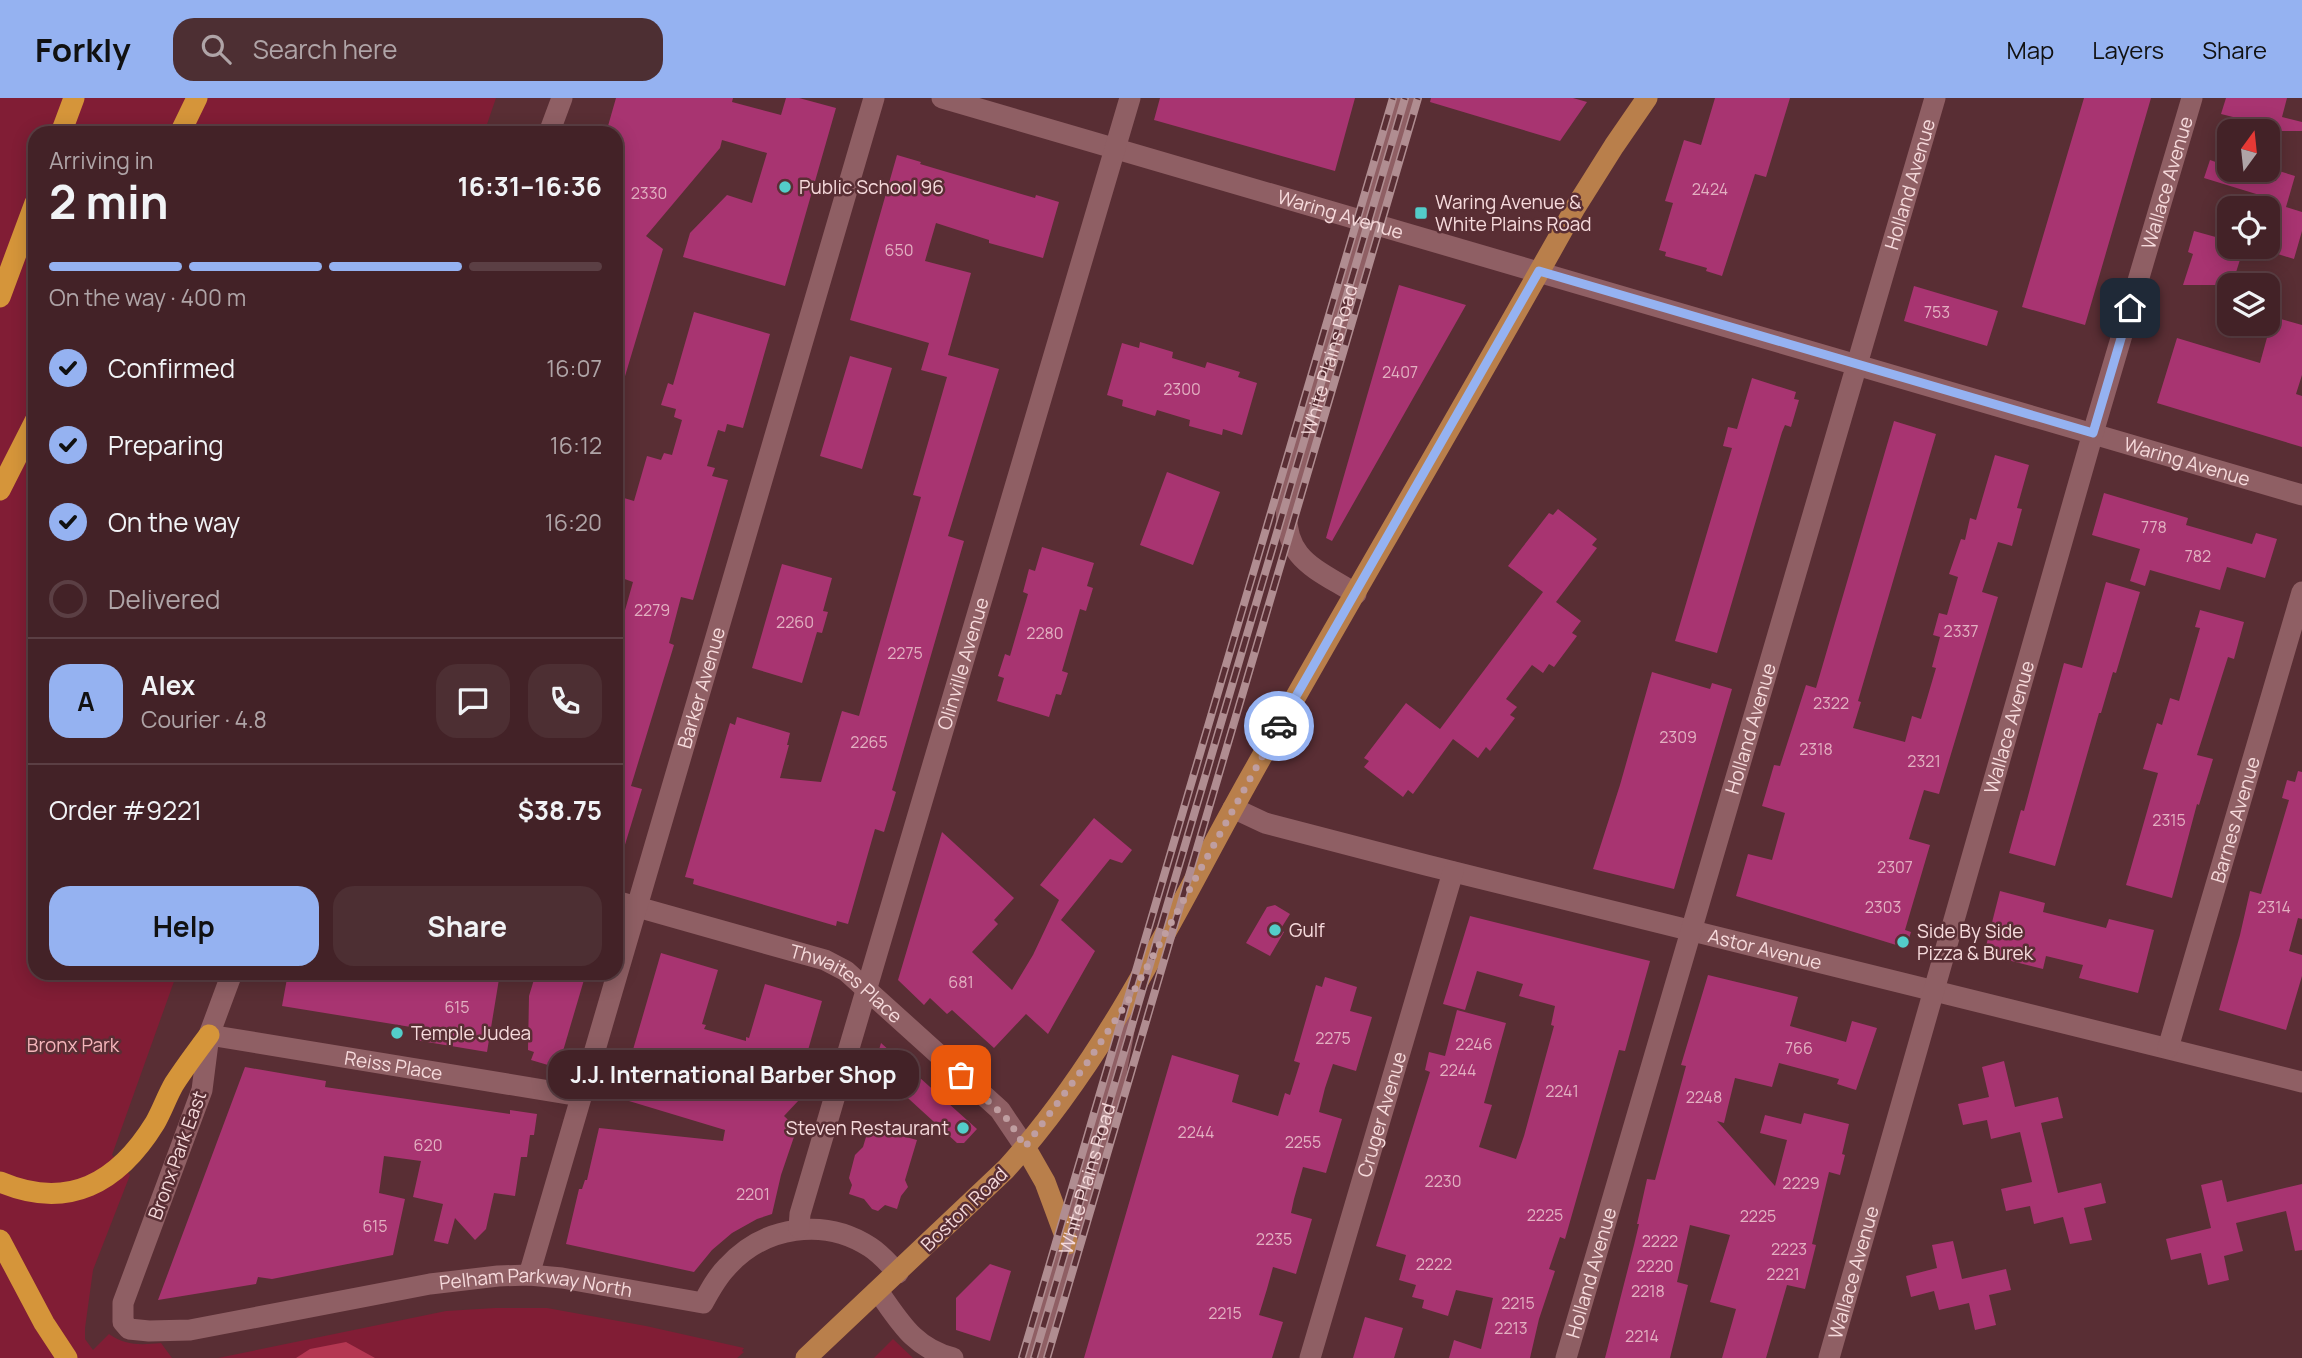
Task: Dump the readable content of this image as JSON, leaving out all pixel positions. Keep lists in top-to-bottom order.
{
  "streets": {
    "main road": ["Boston Road"],
    "street": [
      "Wallace Avenue",
      "Holland Avenue",
      "Waring Avenue",
      "White Plains Road",
      "Olinville Avenue",
      "Barker Avenue",
      "Barnes Avenue",
      "Astor Avenue",
      "Thwaites Place",
      "Reiss Place",
      "Cruger Avenue",
      "Bronx Park East",
      "Pelham Parkway North"
    ]
  },
  "crossings": [
    ["Wallace Avenue", "Waring Avenue"],
    ["Wallace Avenue", "Astor Avenue"],
    ["Holland Avenue", "Waring Avenue"],
    ["Holland Avenue", "Astor Avenue"],
    ["Waring Avenue", "White Plains Road"],
    ["Waring Avenue", "Olinville Avenue"],
    ["Waring Avenue", "Boston Road"],
    ["White Plains Road", "Boston Road"],
    ["Olinville Avenue", "Thwaites Place"],
    ["Olinville Avenue", "Pelham Parkway North"],
    ["Barker Avenue", "Thwaites Place"],
    ["Barker Avenue", "Reiss Place"],
    ["Barker Avenue", "Pelham Parkway North"],
    ["Barnes Avenue", "Astor Avenue"],
    ["Astor Avenue", "Cruger Avenue"],
    ["Astor Avenue", "Boston Road"],
    ["Thwaites Place", "Boston Road"],
    ["Reiss Place", "Bronx Park East"],
    ["Bronx Park East", "Pelham Parkway North"],
    ["Boston Road", "Pelham Parkway North"]
  ],
  "parks": ["Bronx Park"],
  "places": {
    "other": [
      "Public School 96",
      "Gulf",
      "Side By Side Pizza & Burek",
      "Temple Judea",
      "J.J. International Barber Shop",
      "Steven Restaurant"
    ],
    "transit": ["Waring Avenue & White Plains Road"]
  },
  "house_numbers": [
    "2424",
    "2330",
    "650",
    "753",
    "2407",
    "2300",
    "778",
    "782",
    "2279",
    "2260",
    "2337",
    "2280",
    "2275",
    "2322",
    "2309",
    "2265",
    "2318",
    "2321",
    "2315",
    "2307",
    "2303",
    "2314",
    "681",
    "615",
    "2275",
    "2246",
    "766",
    "2244",
    "2241",
    "2248",
    "2244",
    "2255",
    "620",
    "2230",
    "2229",
    "2201",
    "2225",
    "2225",
    "615",
    "2235",
    "2222",
    "2223",
    "2222",
    "2220",
    "2221",
    "2218",
    "2215",
    "2215",
    "2213",
    "2214"
  ],
  "north": "top",
  "page": {
    "header": "Forkly",
    "search": "Search here",
    "nav": ["Map", "Layers", "Share"],
    "heading": ["2 min", "Arriving in", "16:31–16:36"],
    "panel": [
      "Alex",
      "Courier · 4.8",
      "Order #9221",
      "$38.75"
    ],
    "bar": "On the way · 400 m",
    "list": [
      ["Confirmed", "16:07"],
      ["Preparing", "16:12"],
      ["On the way", "16:20"],
      "Delivered"
    ],
    "round": "A",
    "buttons": ["Help", "Share"],
    "bubble": "J.J. International Barber Shop"
  }
}
